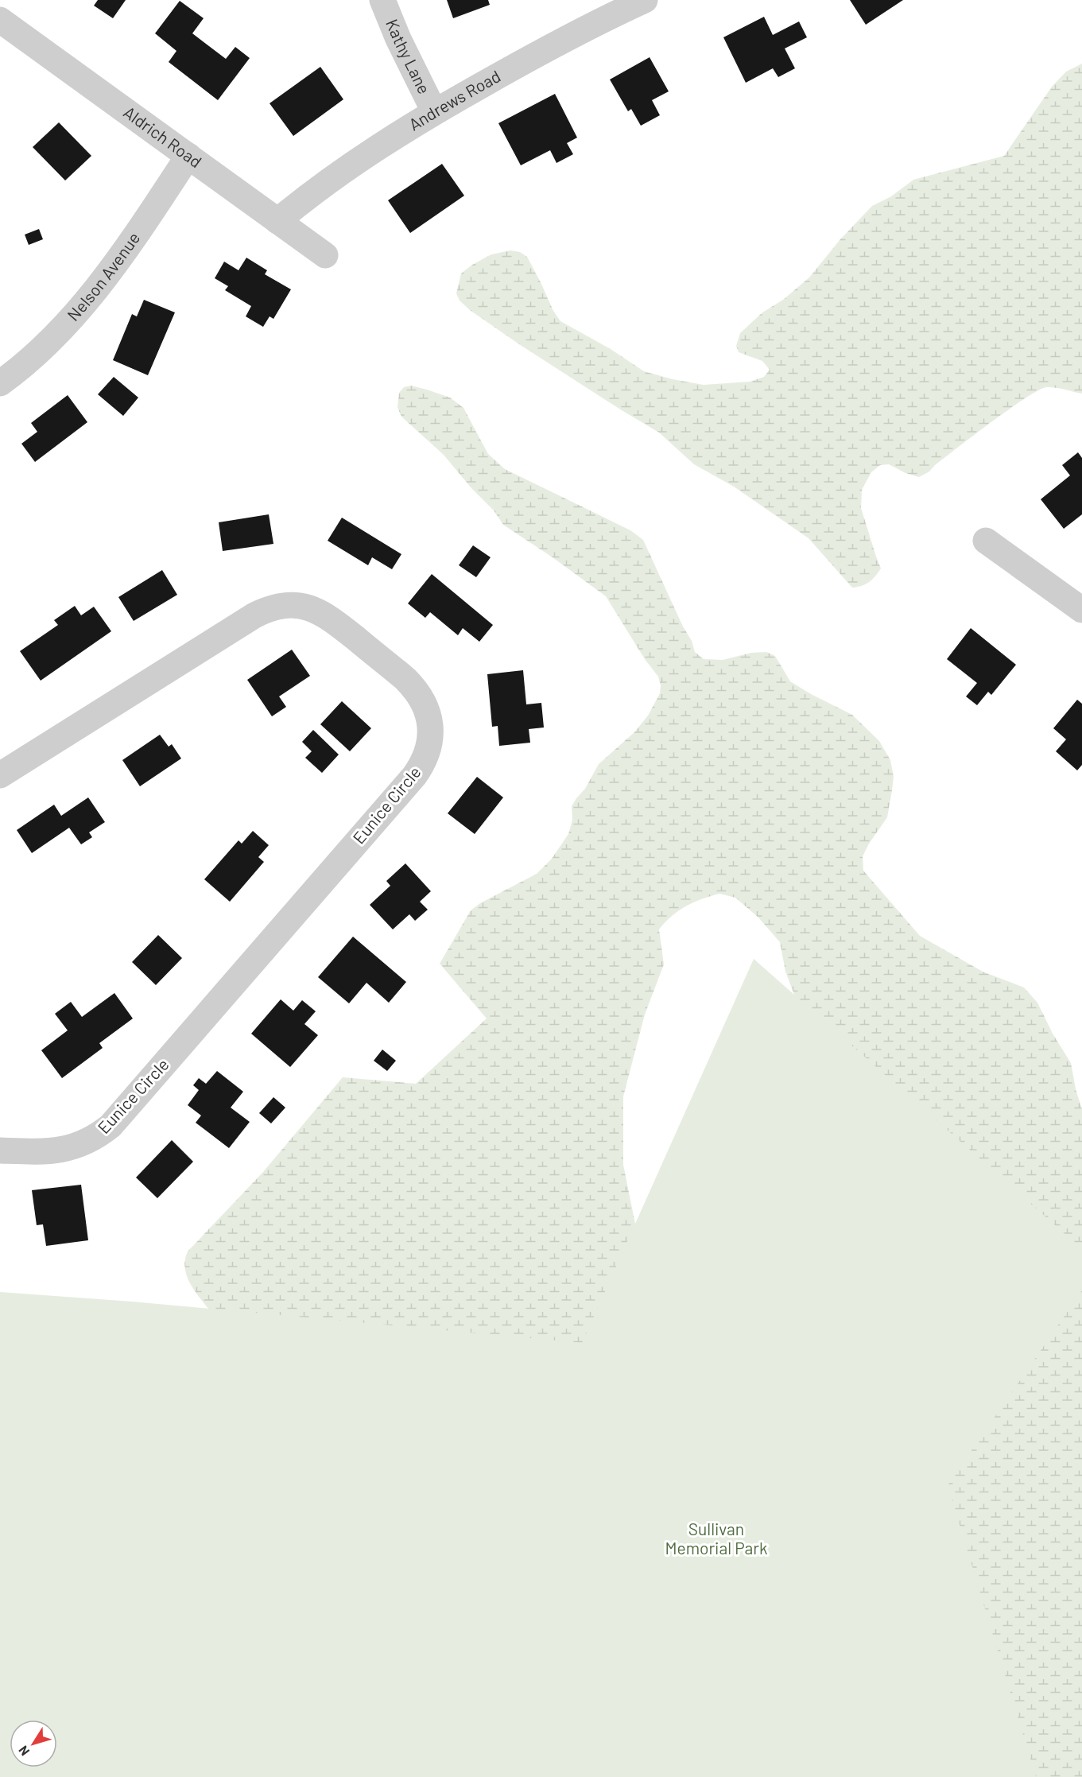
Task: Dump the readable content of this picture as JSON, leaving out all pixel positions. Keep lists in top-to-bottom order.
{
  "streets": {
    "street": [
      "Kathy Lane",
      "Andrews Road",
      "Aldrich Road",
      "Nelson Avenue",
      "Eunice Circle"
    ]
  },
  "crossings": [
    ["Kathy Lane", "Andrews Road"],
    ["Andrews Road", "Aldrich Road"],
    ["Aldrich Road", "Nelson Avenue"]
  ],
  "parks": ["Sullivan Memorial Park"],
  "north": "bottom left"
}
